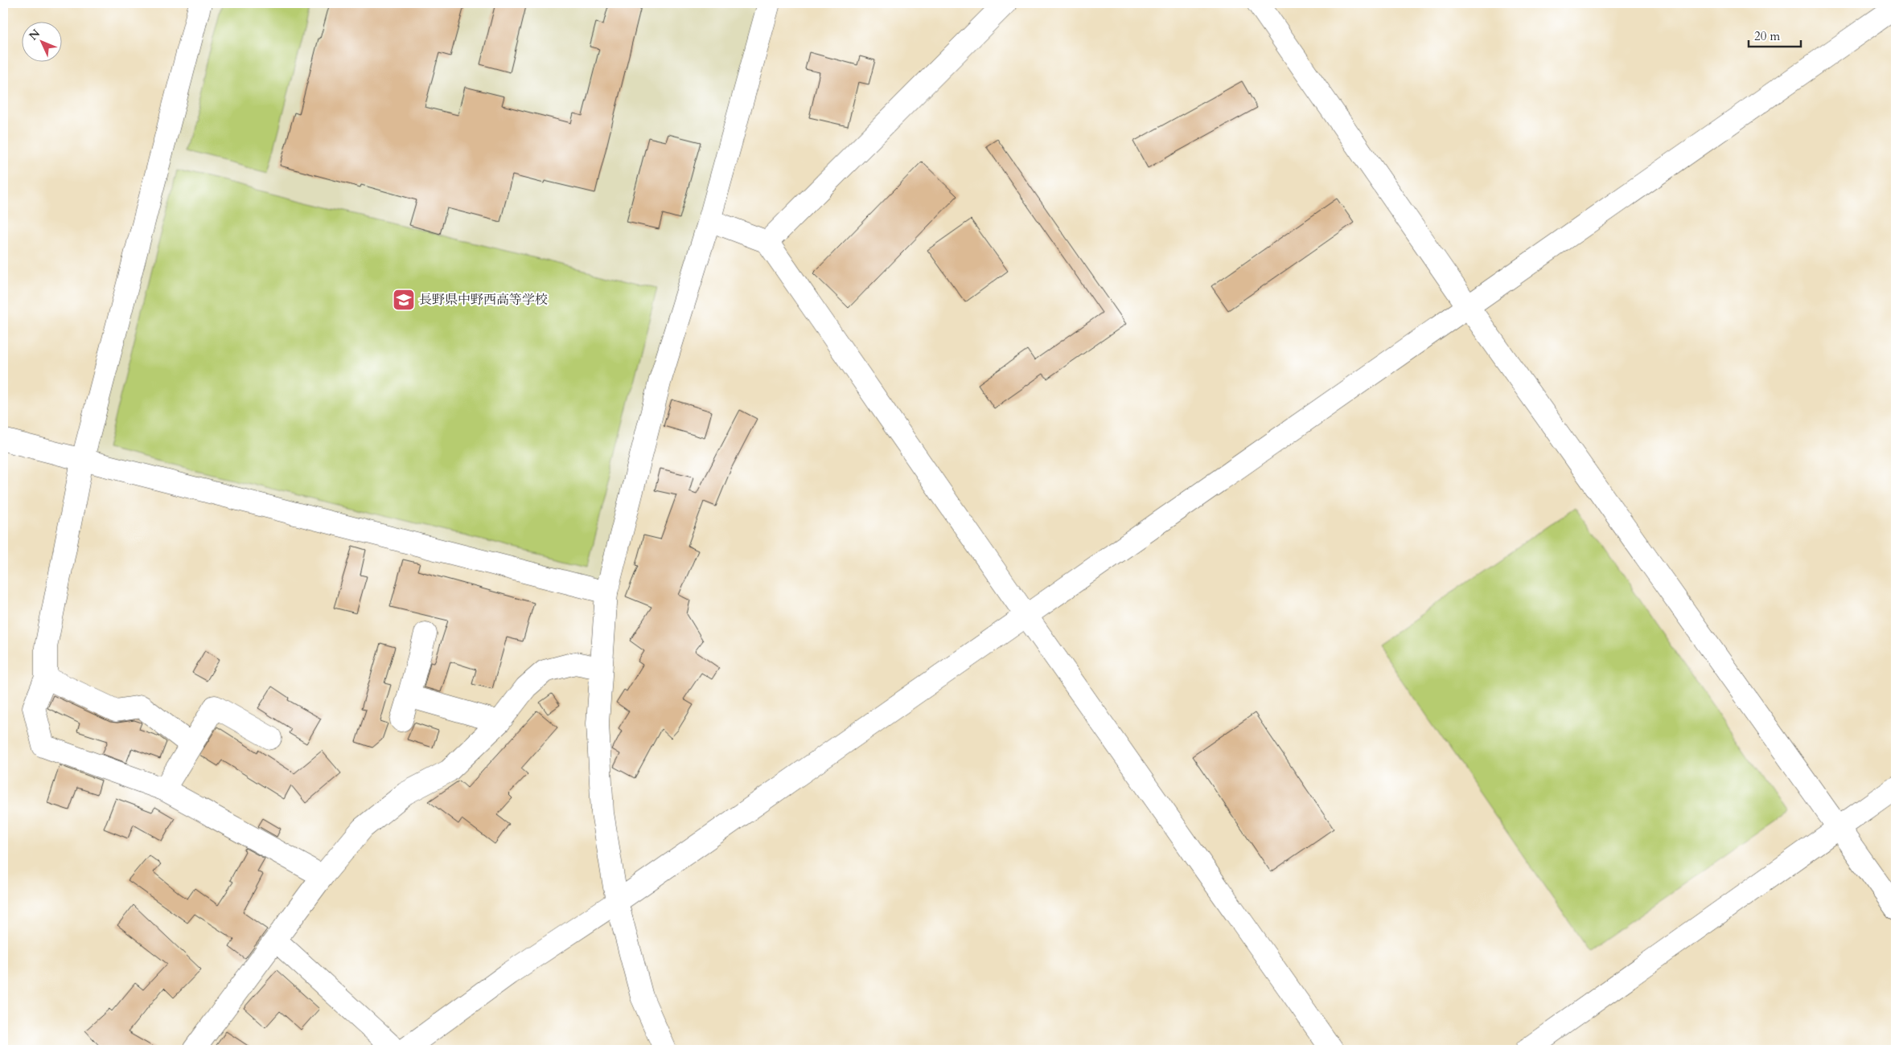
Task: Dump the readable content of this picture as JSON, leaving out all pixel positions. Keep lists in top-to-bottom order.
{
  "places": {
    "school or university": ["長野県中野西高等学校"]
  },
  "scale_bar": "20 m",
  "north": "top left"
}
